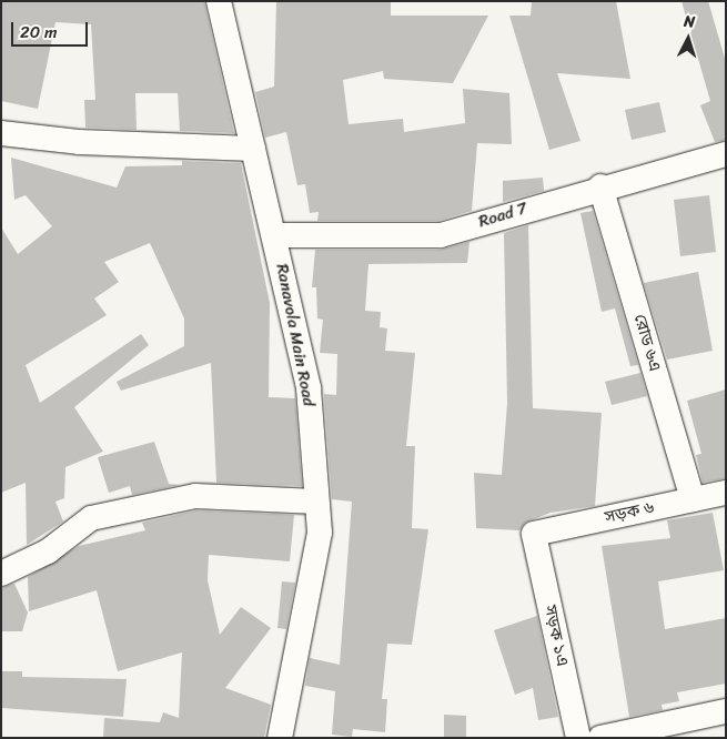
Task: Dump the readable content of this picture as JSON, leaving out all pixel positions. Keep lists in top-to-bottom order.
{
  "streets": {
    "street": [
      "Road 7",
      "Ranavola Main Road",
      "রোড ৬এ",
      "সড়ক ৬",
      "সড়ক ১এ"
    ]
  },
  "crossings": [
    ["Road 7", "Ranavola Main Road"],
    ["Road 7", "রোড ৬এ"],
    ["রোড ৬এ", "সড়ক ৬"],
    ["সড়ক ৬", "সড়ক ১এ"]
  ],
  "scale_bar": "20 m",
  "north": "top"
}
